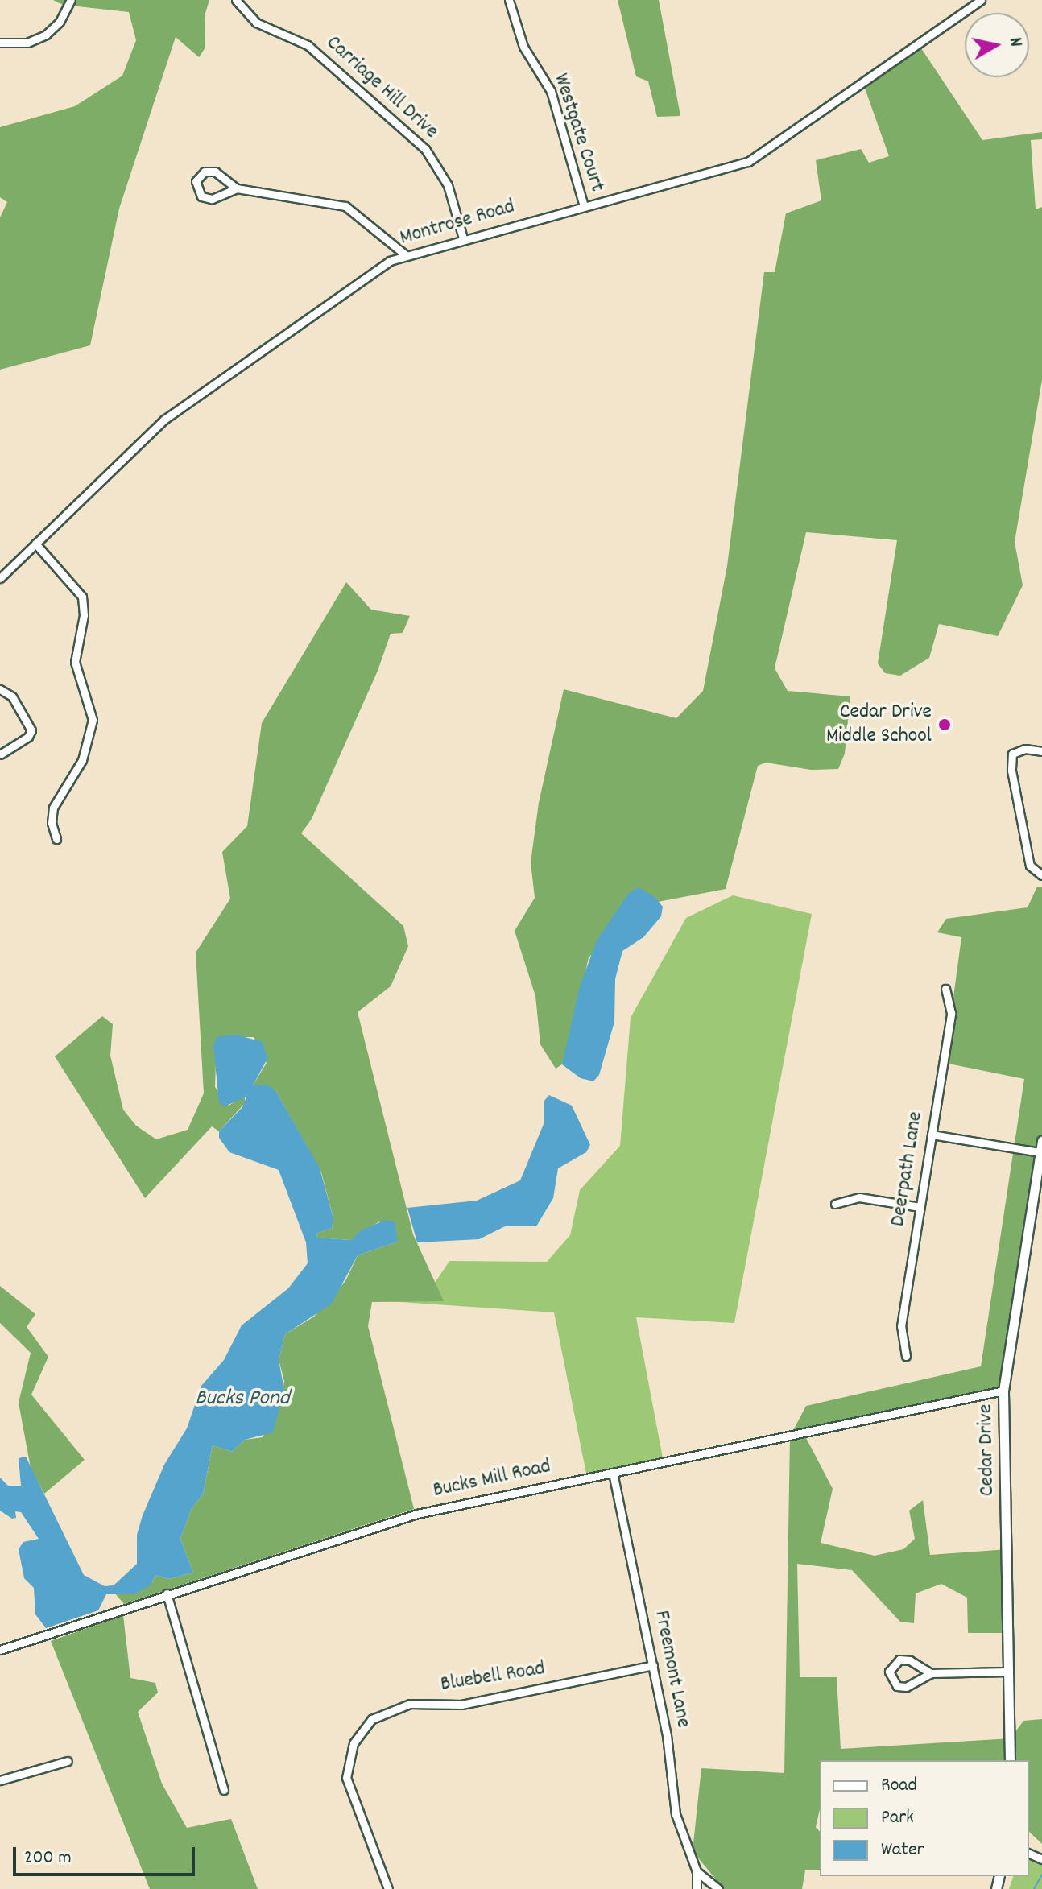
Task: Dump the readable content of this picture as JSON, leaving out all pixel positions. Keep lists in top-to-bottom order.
{
  "streets": {
    "street": [
      "Carriage Hill Drive",
      "Westgate Court",
      "Montrose Road",
      "Deerpath Lane",
      "Cedar Drive",
      "Bucks Mill Road",
      "Freemont Lane",
      "Bluebell Road"
    ]
  },
  "crossings": [
    ["Carriage Hill Drive", "Montrose Road"],
    ["Westgate Court", "Montrose Road"],
    ["Cedar Drive", "Bucks Mill Road"],
    ["Bucks Mill Road", "Freemont Lane"],
    ["Freemont Lane", "Bluebell Road"]
  ],
  "water": ["Bucks Pond"],
  "places": ["Cedar Drive Middle School"],
  "legend": ["Road", "Park", "Water"],
  "scale_bar": "200 m",
  "north": "right"
}
